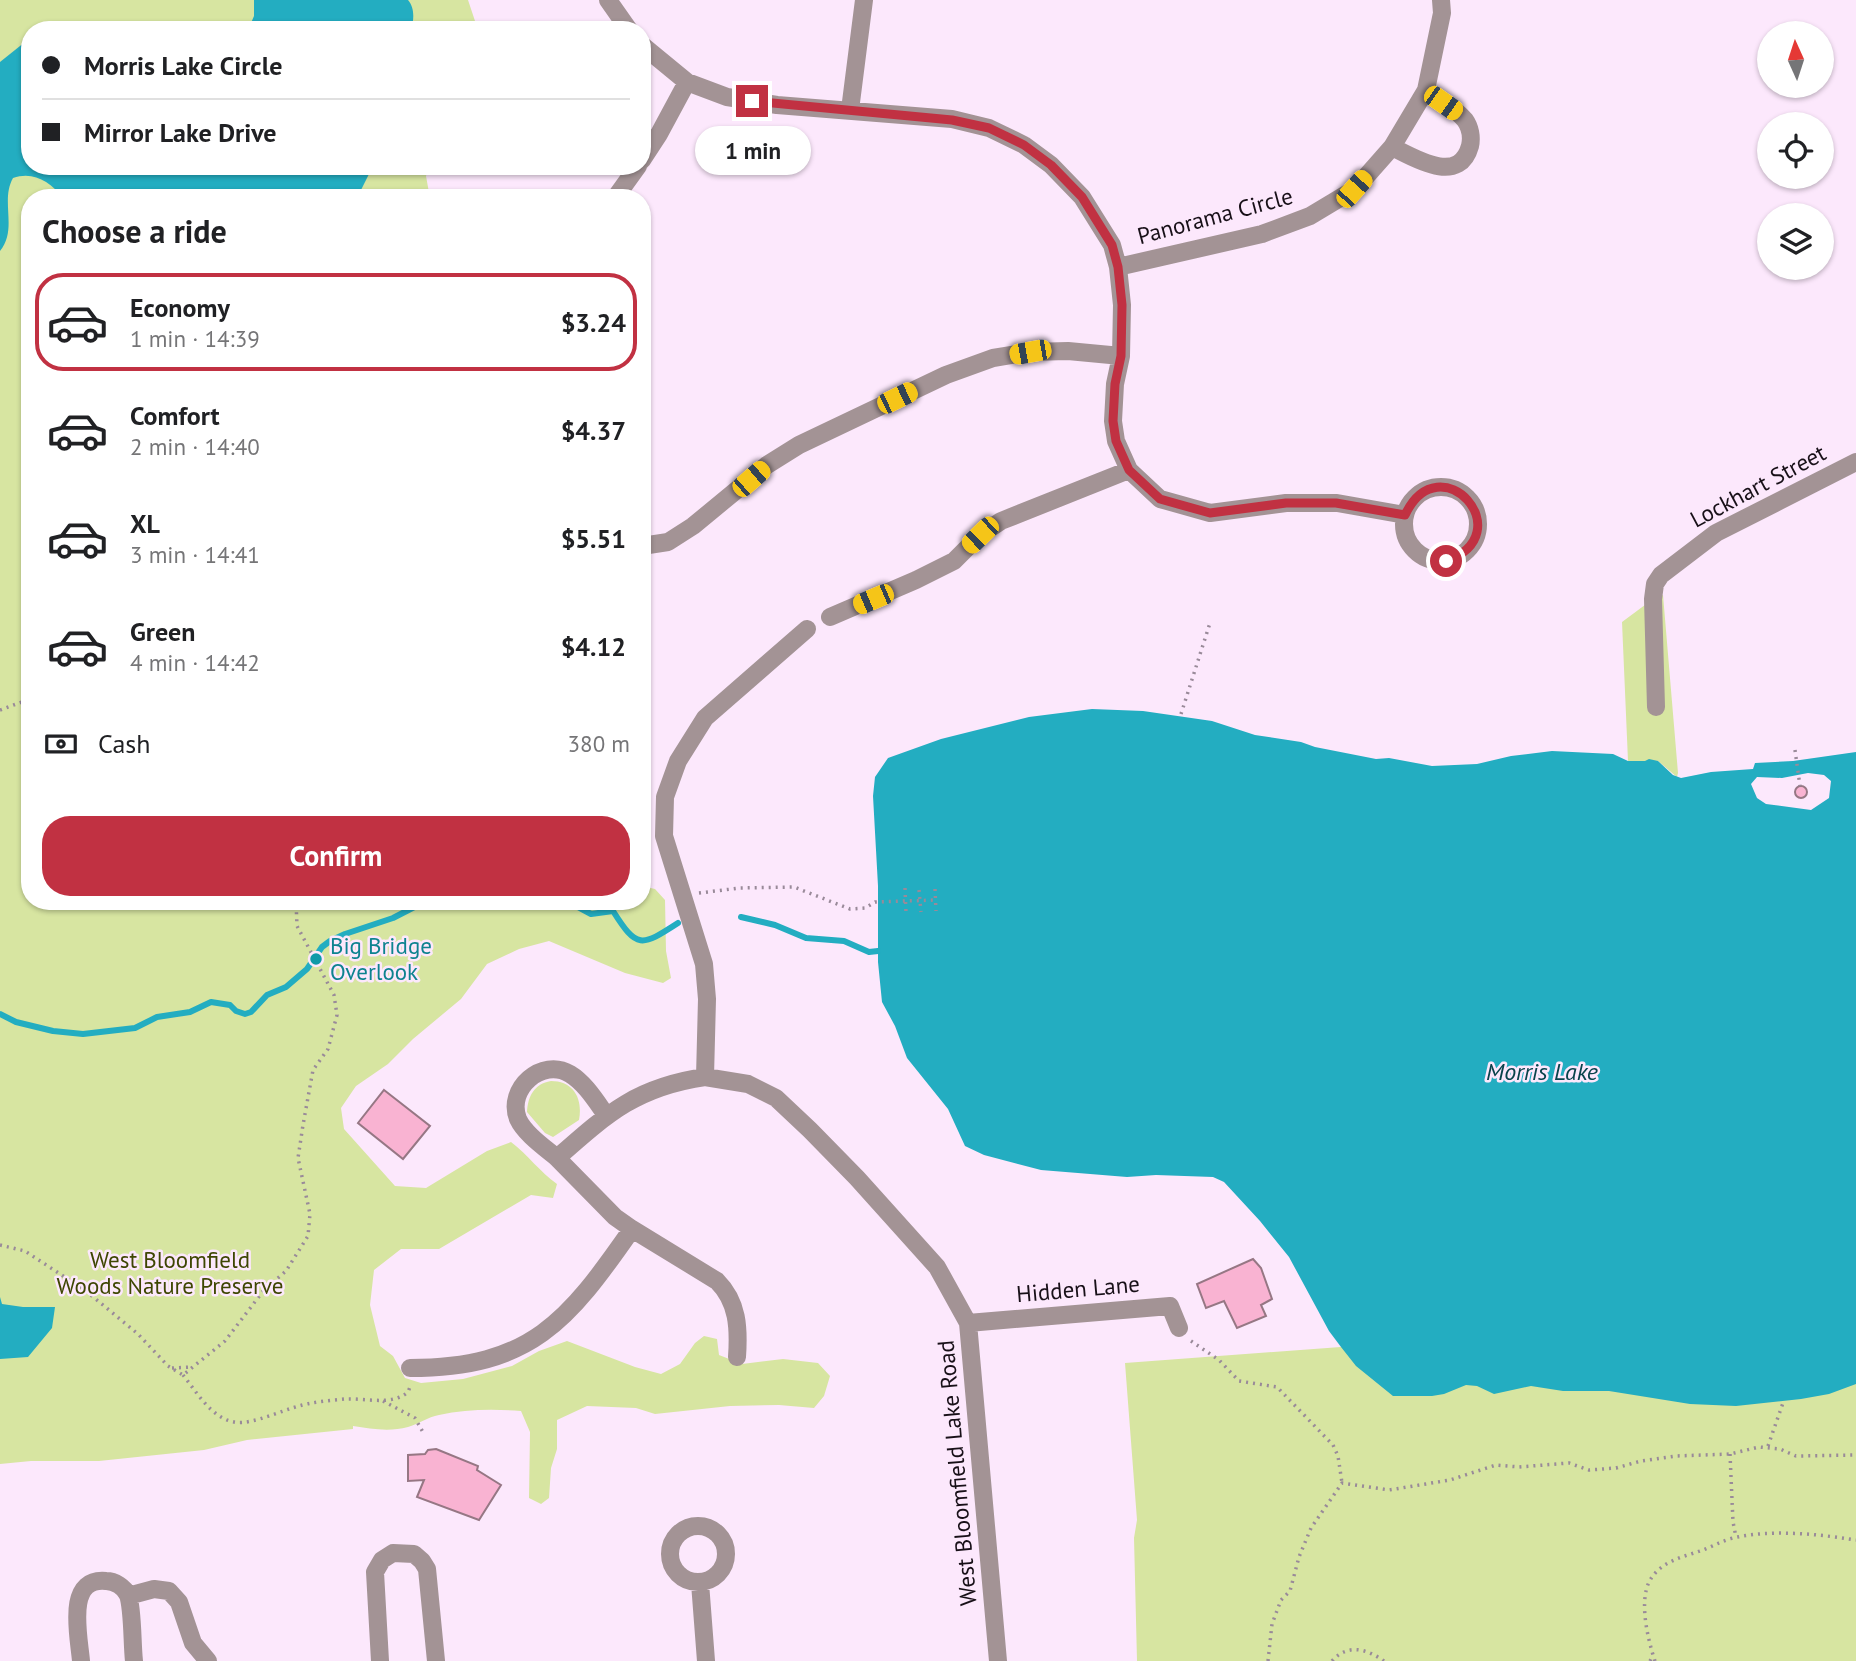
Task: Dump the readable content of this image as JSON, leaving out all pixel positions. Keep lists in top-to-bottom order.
{
  "streets": {
    "street": [
      "Panorama Circle",
      "Lockhart Street",
      "Hidden Lane",
      "West Bloomfield Lake Road"
    ]
  },
  "crossings": [
    ["Hidden Lane", "West Bloomfield Lake Road"]
  ],
  "water": ["Morris Lake"],
  "parks": ["West Bloomfield Woods Nature Preserve"],
  "places": ["Big Bridge Overlook"],
  "north": "top",
  "page": {
    "banner": ["Morris Lake Circle", "Mirror Lake Drive"],
    "bubble": "1 min",
    "heading": "Choose a ride",
    "list": [
      {
        "name": "Economy",
        "note": "1 min · 14:39",
        "value": "$3.24"
      },
      {
        "name": "Comfort",
        "note": "2 min · 14:40",
        "value": "$4.37"
      },
      {
        "name": "XL",
        "note": "3 min · 14:41",
        "value": "$5.51"
      },
      {
        "name": "Green",
        "note": "4 min · 14:42",
        "value": "$4.12"
      }
    ],
    "pay": ["Cash", "380 m"],
    "buttons": "Confirm"
  }
}
